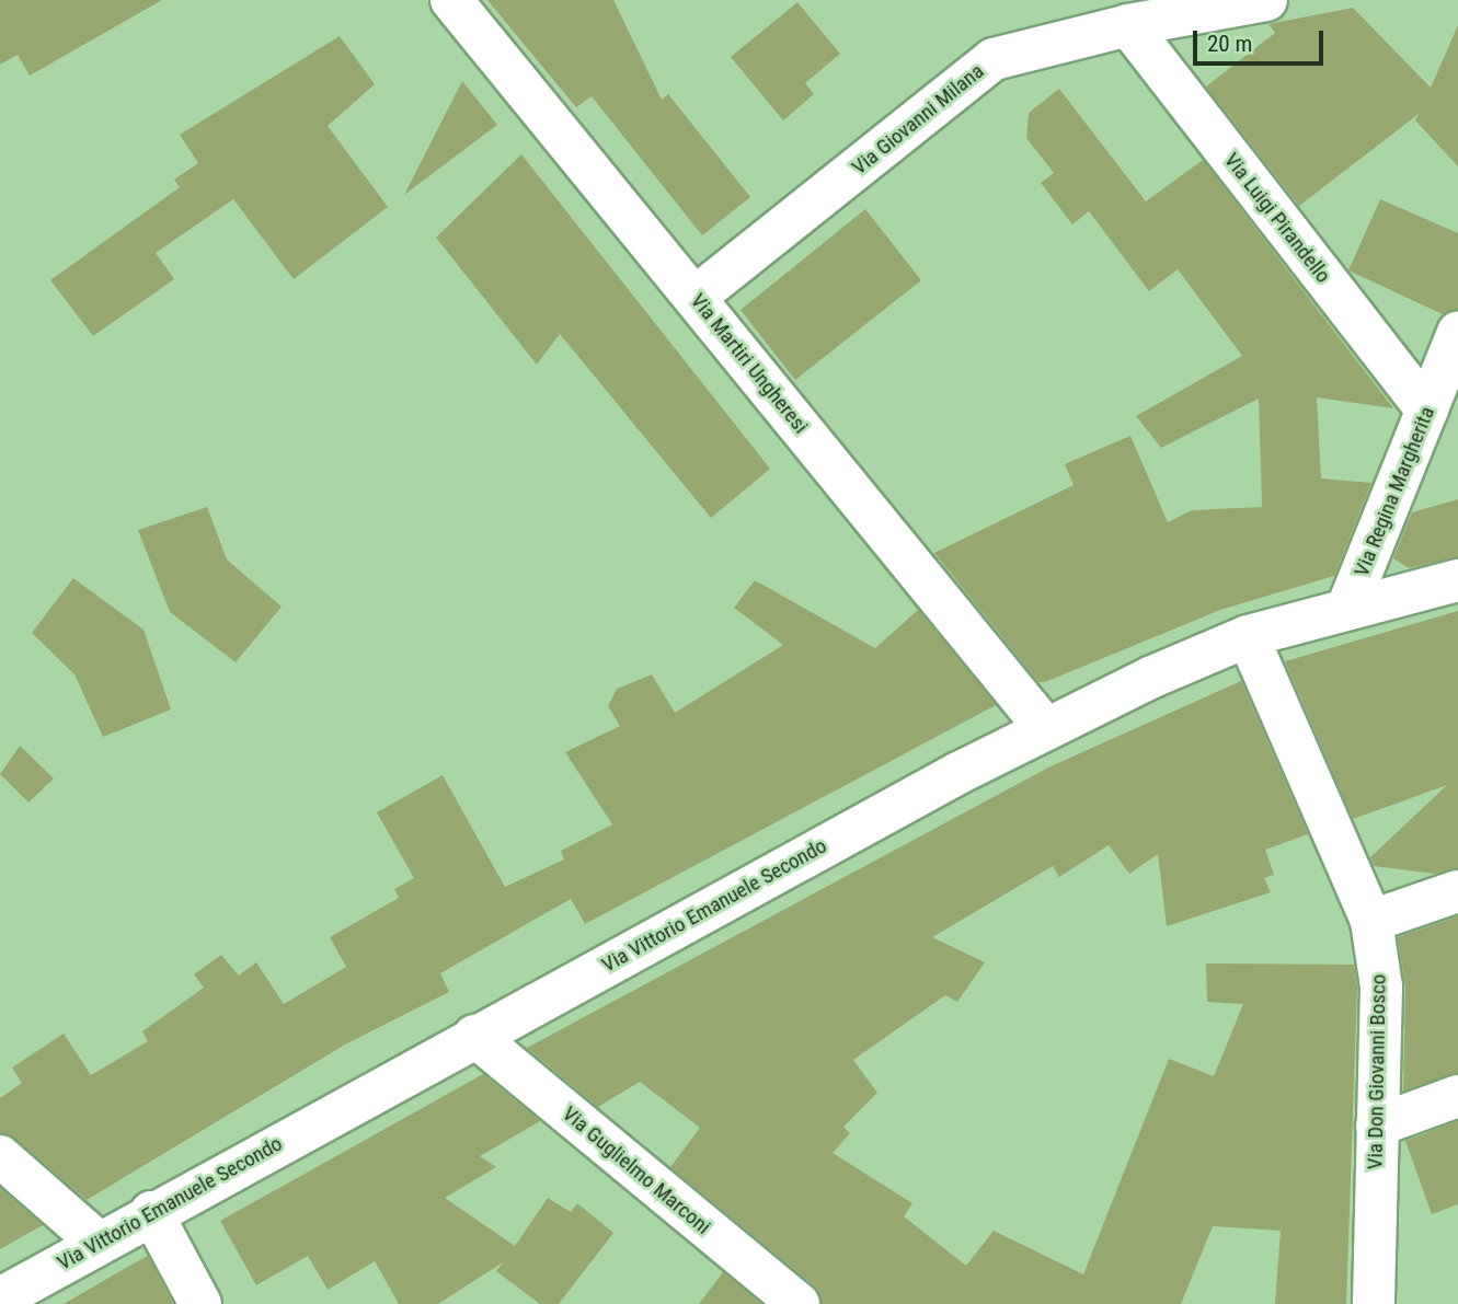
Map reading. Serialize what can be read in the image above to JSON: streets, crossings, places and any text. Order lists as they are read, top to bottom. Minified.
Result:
{"streets":{"street":["Via Giovanni Milana","Via Luigi Pirandello","Via Martiri Ungheresi","Via Regina Margherita","Via Vittorio Emanuele Secondo","Via Don Giovanni Bosco","Via Guglielmo Marconi"]},"crossings":[["Via Giovanni Milana","Via Luigi Pirandello"],["Via Giovanni Milana","Via Martiri Ungheresi"],["Via Luigi Pirandello","Via Regina Margherita"],["Via Martiri Ungheresi","Via Vittorio Emanuele Secondo"],["Via Regina Margherita","Via Vittorio Emanuele Secondo"],["Via Vittorio Emanuele Secondo","Via Don Giovanni Bosco"],["Via Vittorio Emanuele Secondo","Via Guglielmo Marconi"]],"scale_bar":"20 m"}
